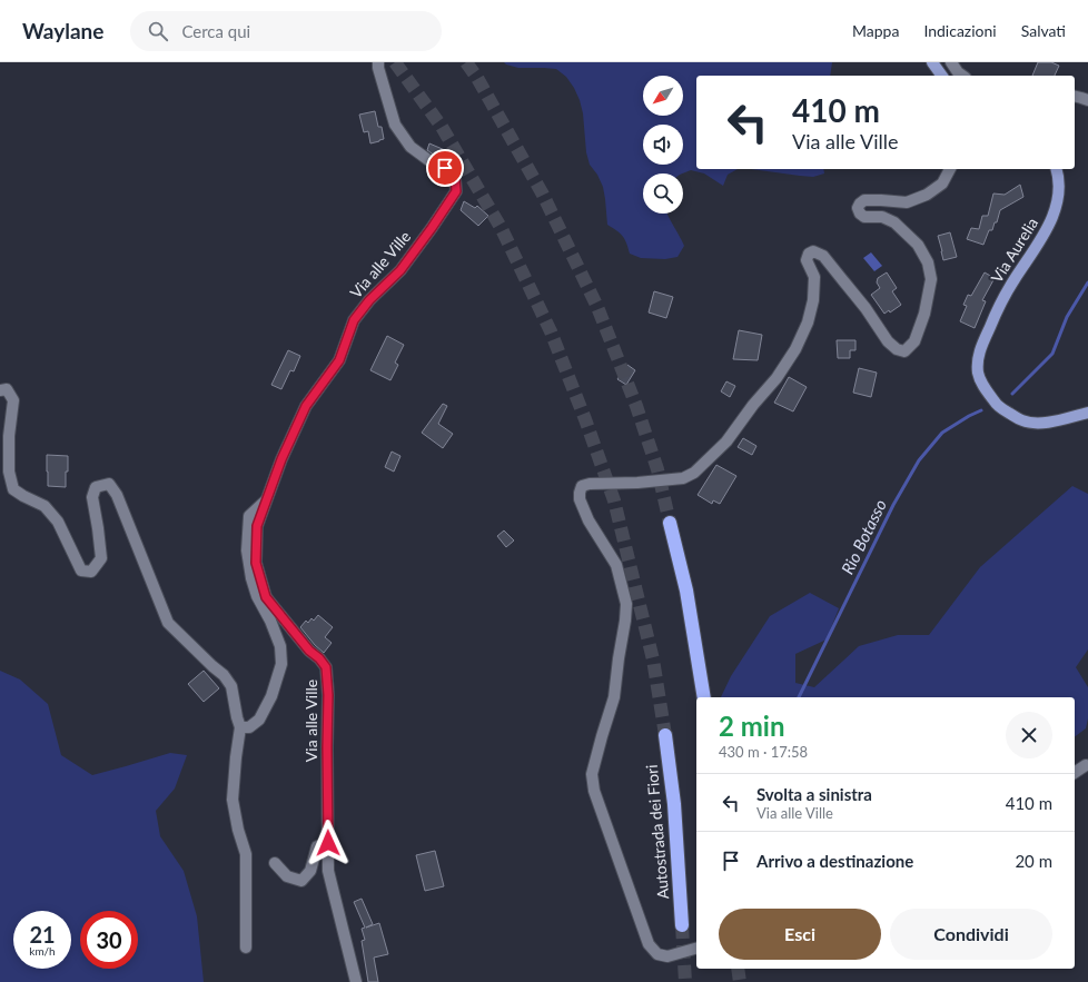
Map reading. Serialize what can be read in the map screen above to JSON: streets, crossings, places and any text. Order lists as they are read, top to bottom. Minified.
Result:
{"streets":{"highway":["Autostrada dei Fiori"],"main road":["Via Aurelia"],"street":["Via alle Ville"]},"water":["Rio Botasso"],"north":"bottom left","page":{"header":"Waylane","search":"Cerca qui","nav":["Mappa","Indicazioni","Salvati"],"turn":["410 m","Via alle Ville"],"heading":["2 min","430 m · 17:58"],"list":[{"name":"Svolta a sinistra","note":"Via alle Ville","value":"410 m"},{"name":"Arrivo a destinazione","value":"20 m"}],"buttons":["Esci","Condividi"],"speed":"21 km/h","limit":"30"}}
